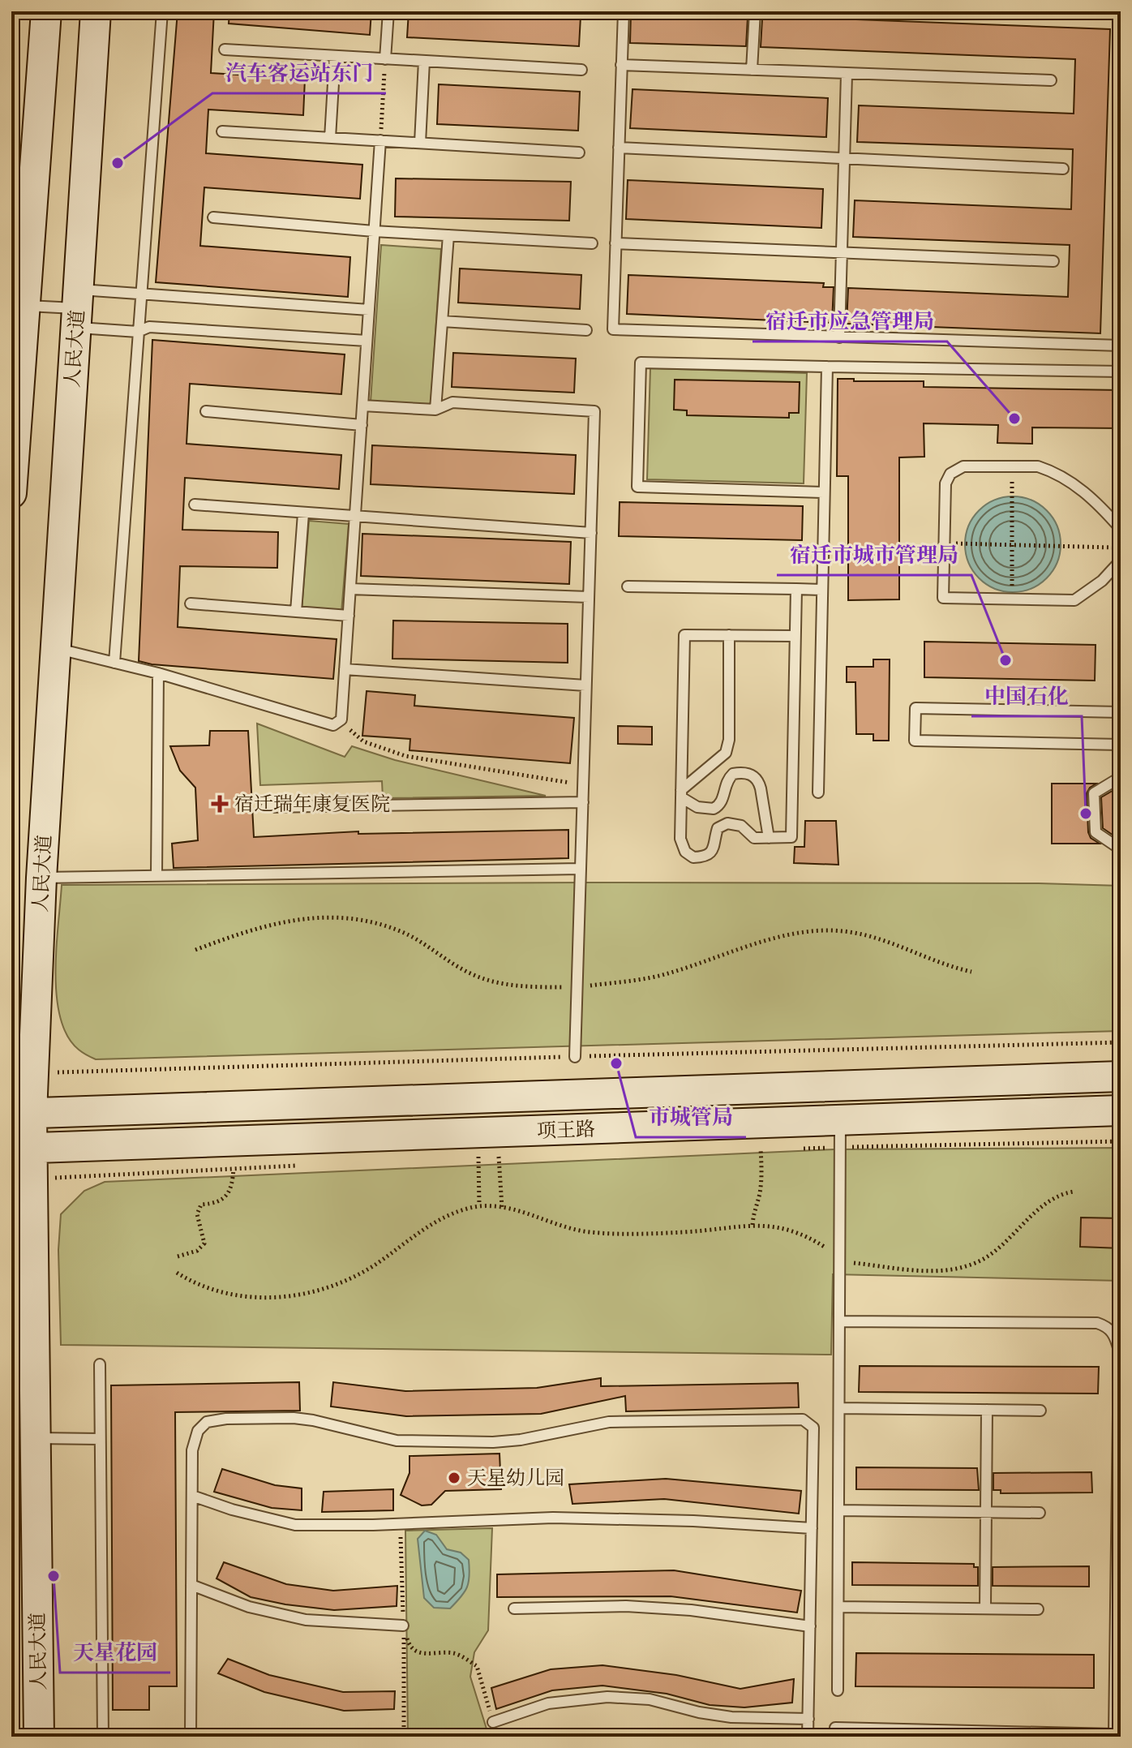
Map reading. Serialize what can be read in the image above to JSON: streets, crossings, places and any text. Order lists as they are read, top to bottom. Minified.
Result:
{"streets":{"main road":["人民大道","项王路"]},"crossings":[["人民大道","项王路"]],"places":{"other":["汽车客运站东门","宿迁市应急管理局","宿迁市城市管理局","中国石化","市城管局","天星幼儿园","天星花园"],"health":["宿迁瑞年康复医院"]}}
